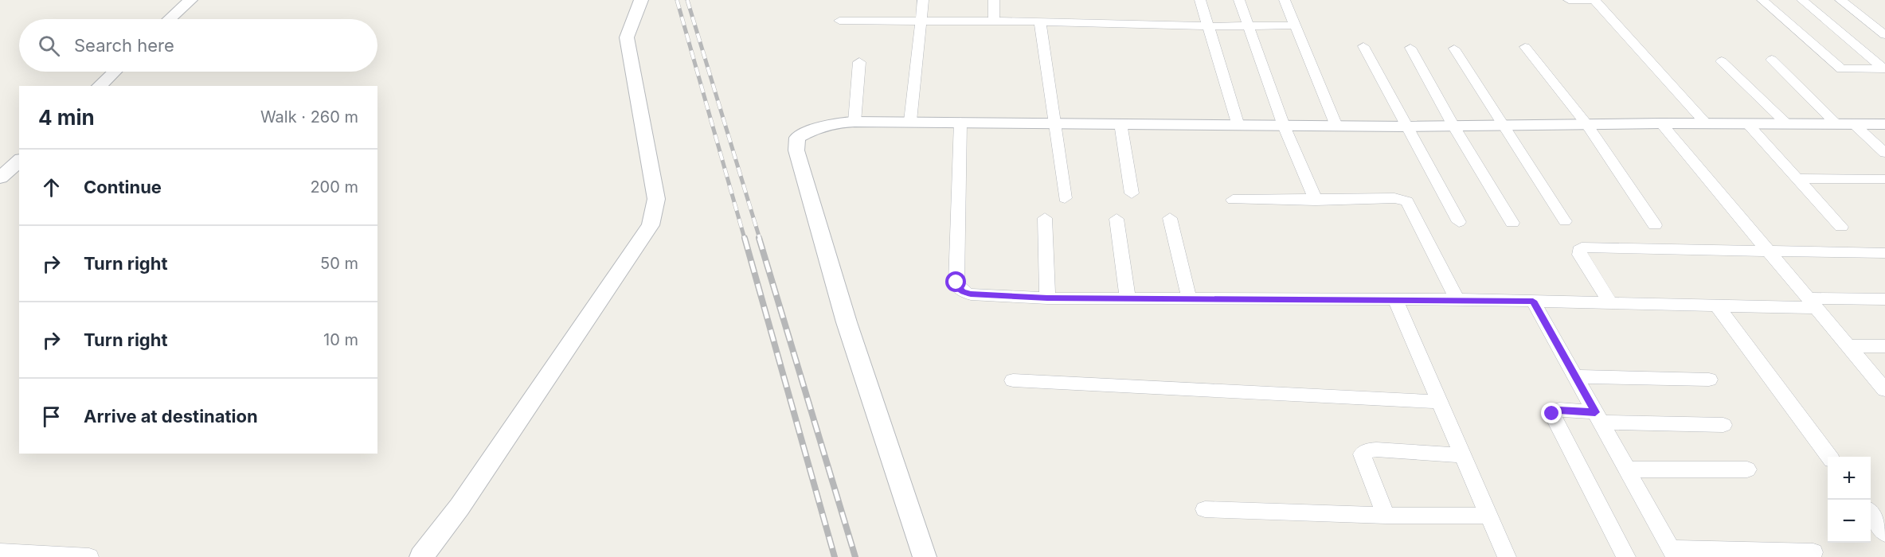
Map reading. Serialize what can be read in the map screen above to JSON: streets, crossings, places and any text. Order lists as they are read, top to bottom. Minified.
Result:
{"page":{"search":"Search here","heading":["4 min","Walk · 260 m"],"list":[["Continue","200 m"],["Turn right","50 m"],["Turn right","10 m"],"Arrive at destination"],"map_buttons":["+","−"]}}
